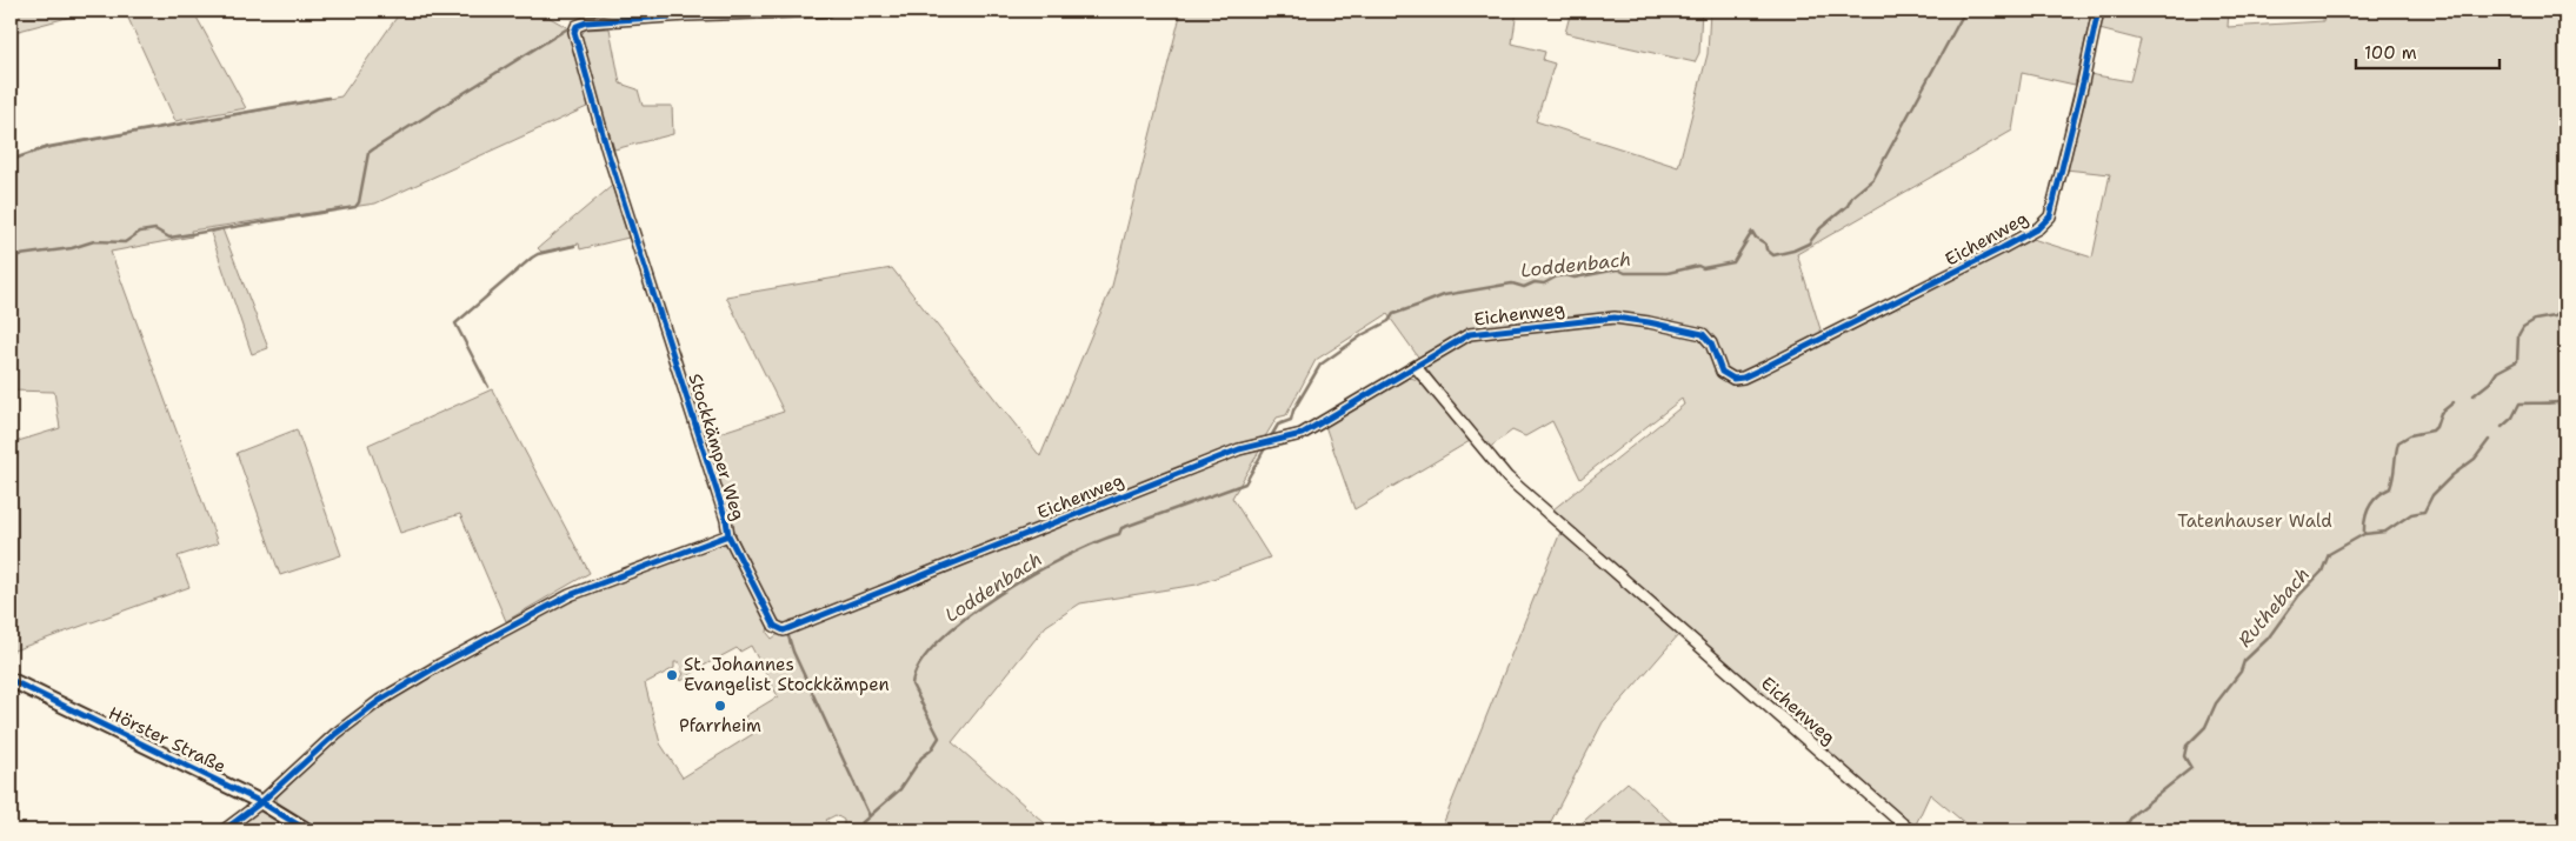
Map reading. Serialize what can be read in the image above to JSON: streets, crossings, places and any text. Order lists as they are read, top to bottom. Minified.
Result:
{"streets":{"street":["Eichenweg","Stockkämper Weg","Hörster Straße"]},"crossings":[["Eichenweg","Stockkämper Weg"],["Stockkämper Weg","Hörster Straße"]],"water":["Loddenbach","Ruthebach"],"parks":["Tatenhauser Wald"],"places":["St. Johannes Evangelist Stockkämpen","Pfarrheim"],"scale_bar":"100 m"}
